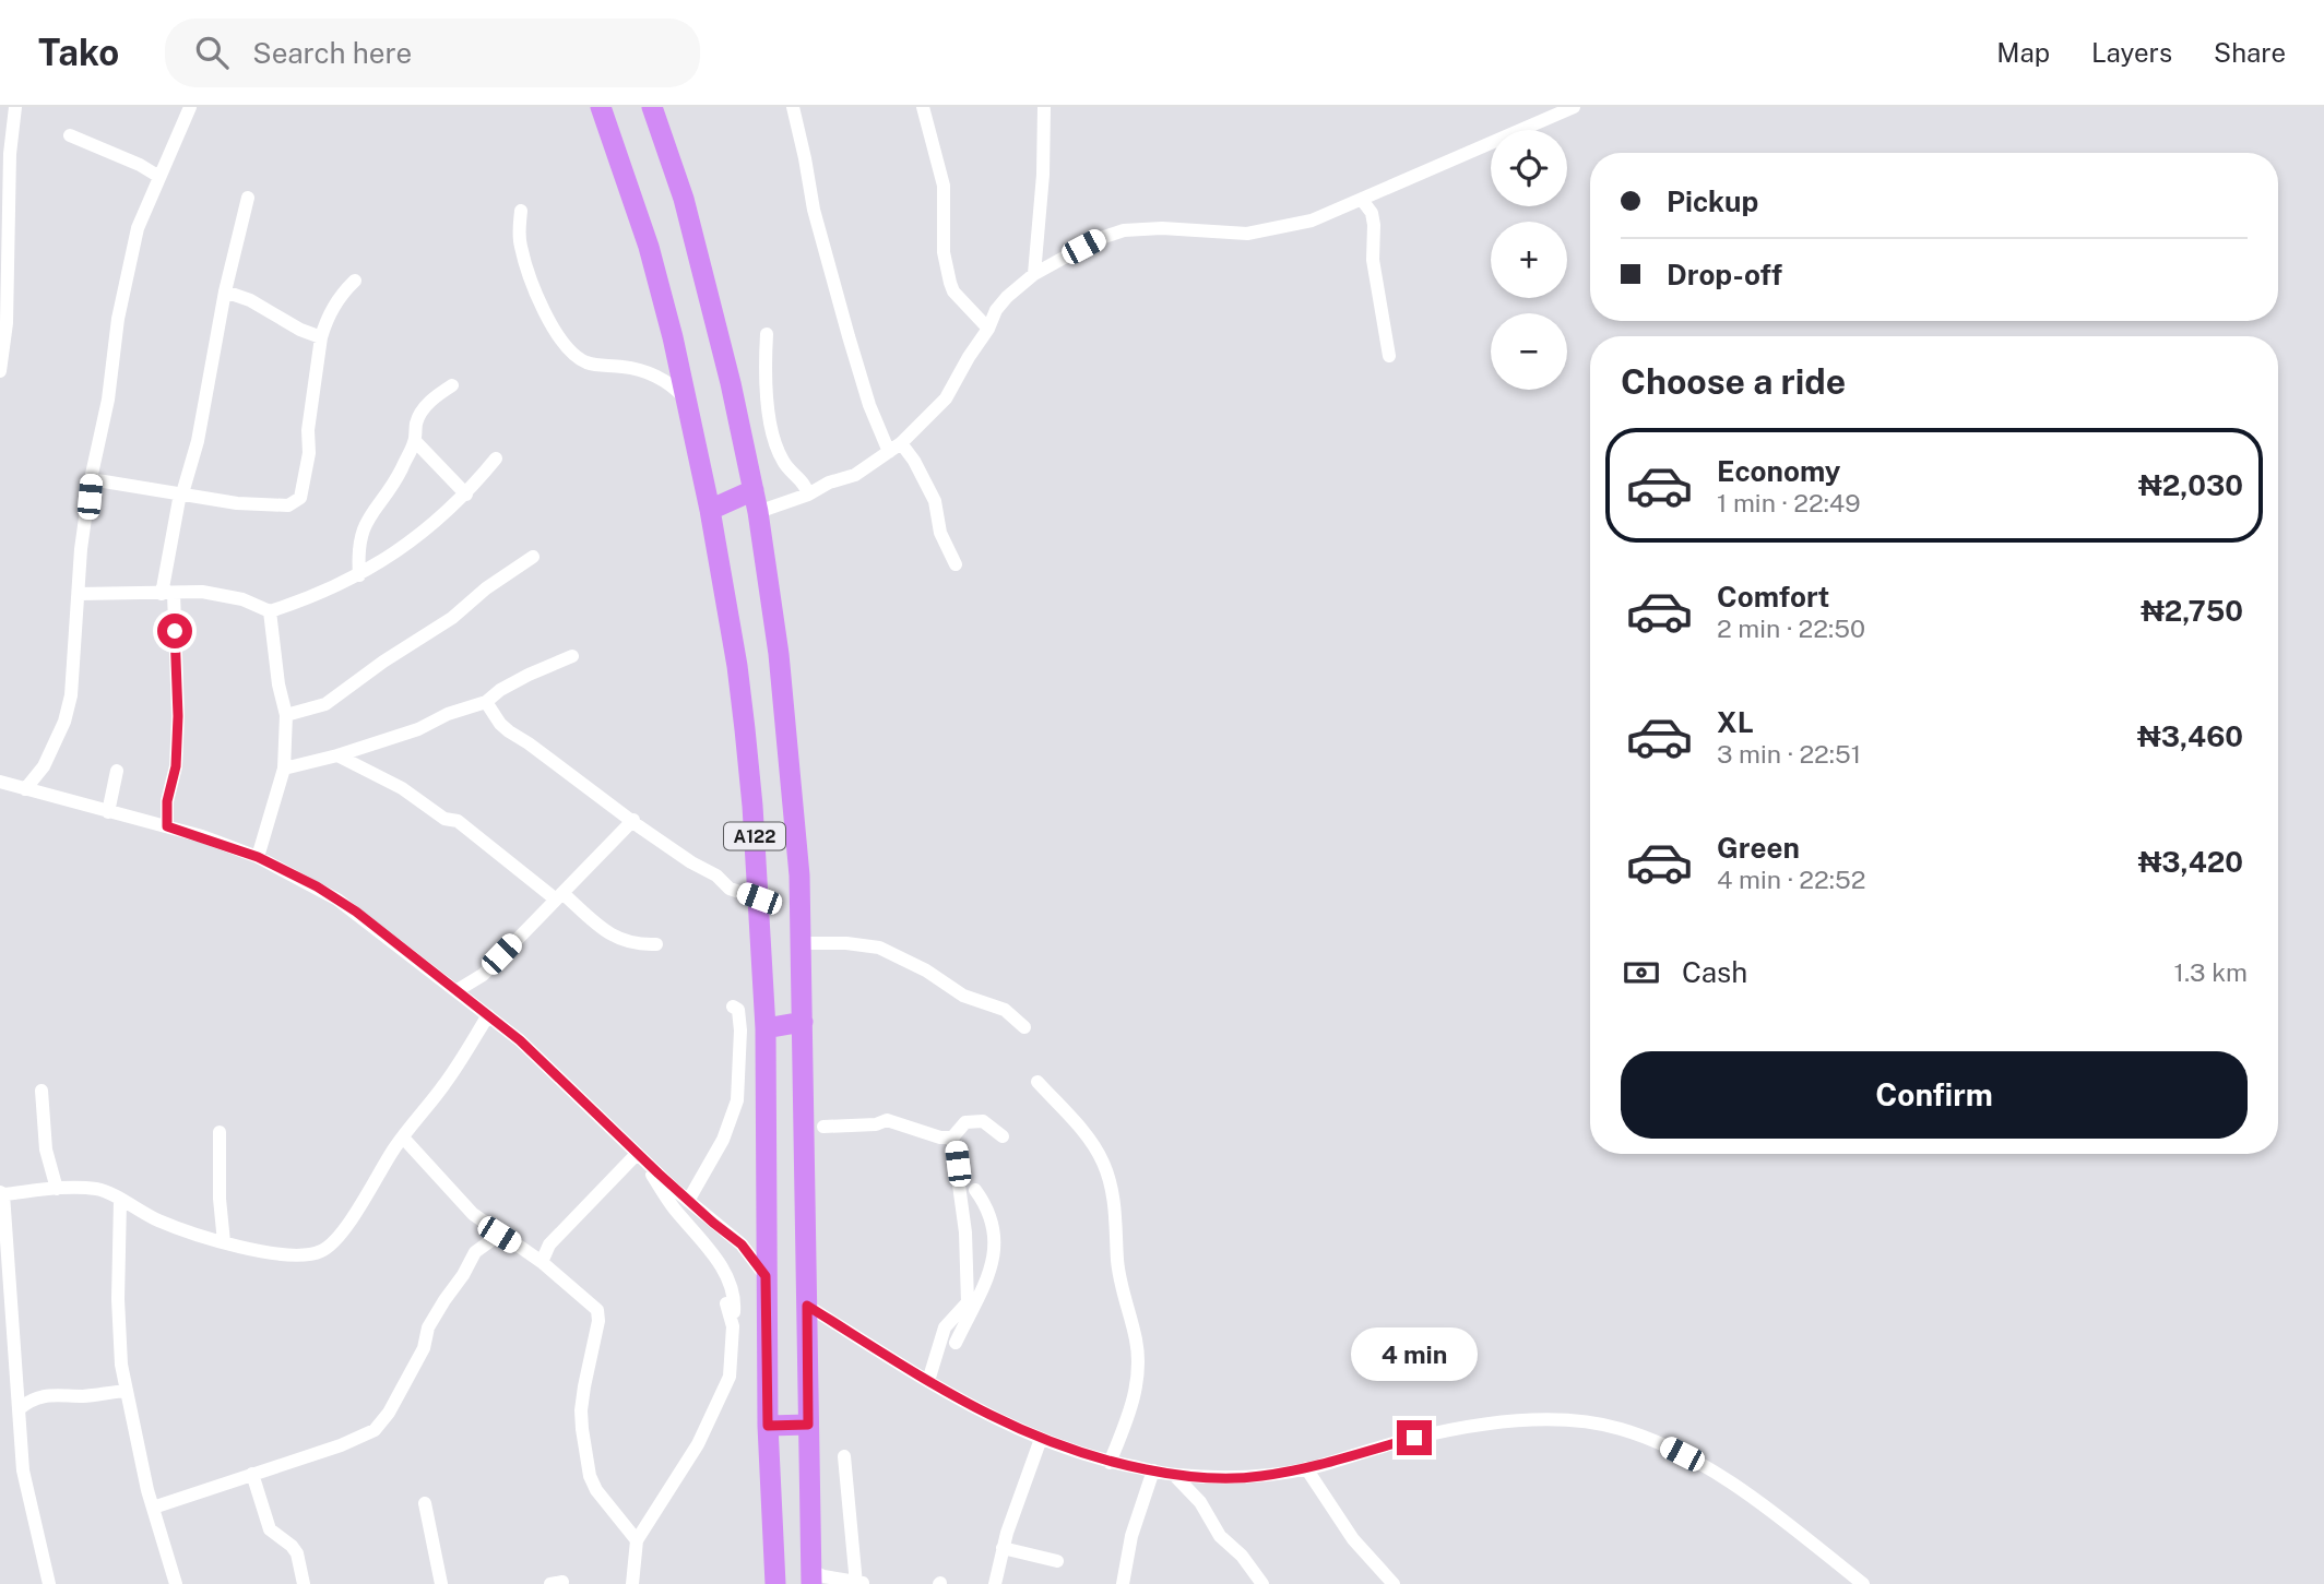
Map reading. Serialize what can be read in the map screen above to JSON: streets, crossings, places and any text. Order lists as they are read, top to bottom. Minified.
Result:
{"streets":{"highway":["A122"]},"page":{"header":"Tako","search":"Search here","nav":["Map","Layers","Share"],"map_buttons":["+","−"],"banner":["Pickup","Drop-off"],"heading":"Choose a ride","list":[{"name":"Economy","note":"1 min · 22:49","value":"₦2,030"},{"name":"Comfort","note":"2 min · 22:50","value":"₦2,750"},{"name":"XL","note":"3 min · 22:51","value":"₦3,460"},{"name":"Green","note":"4 min · 22:52","value":"₦3,420"}],"pay":["Cash","1.3 km"],"buttons":"Confirm","bubble":"4 min"}}
